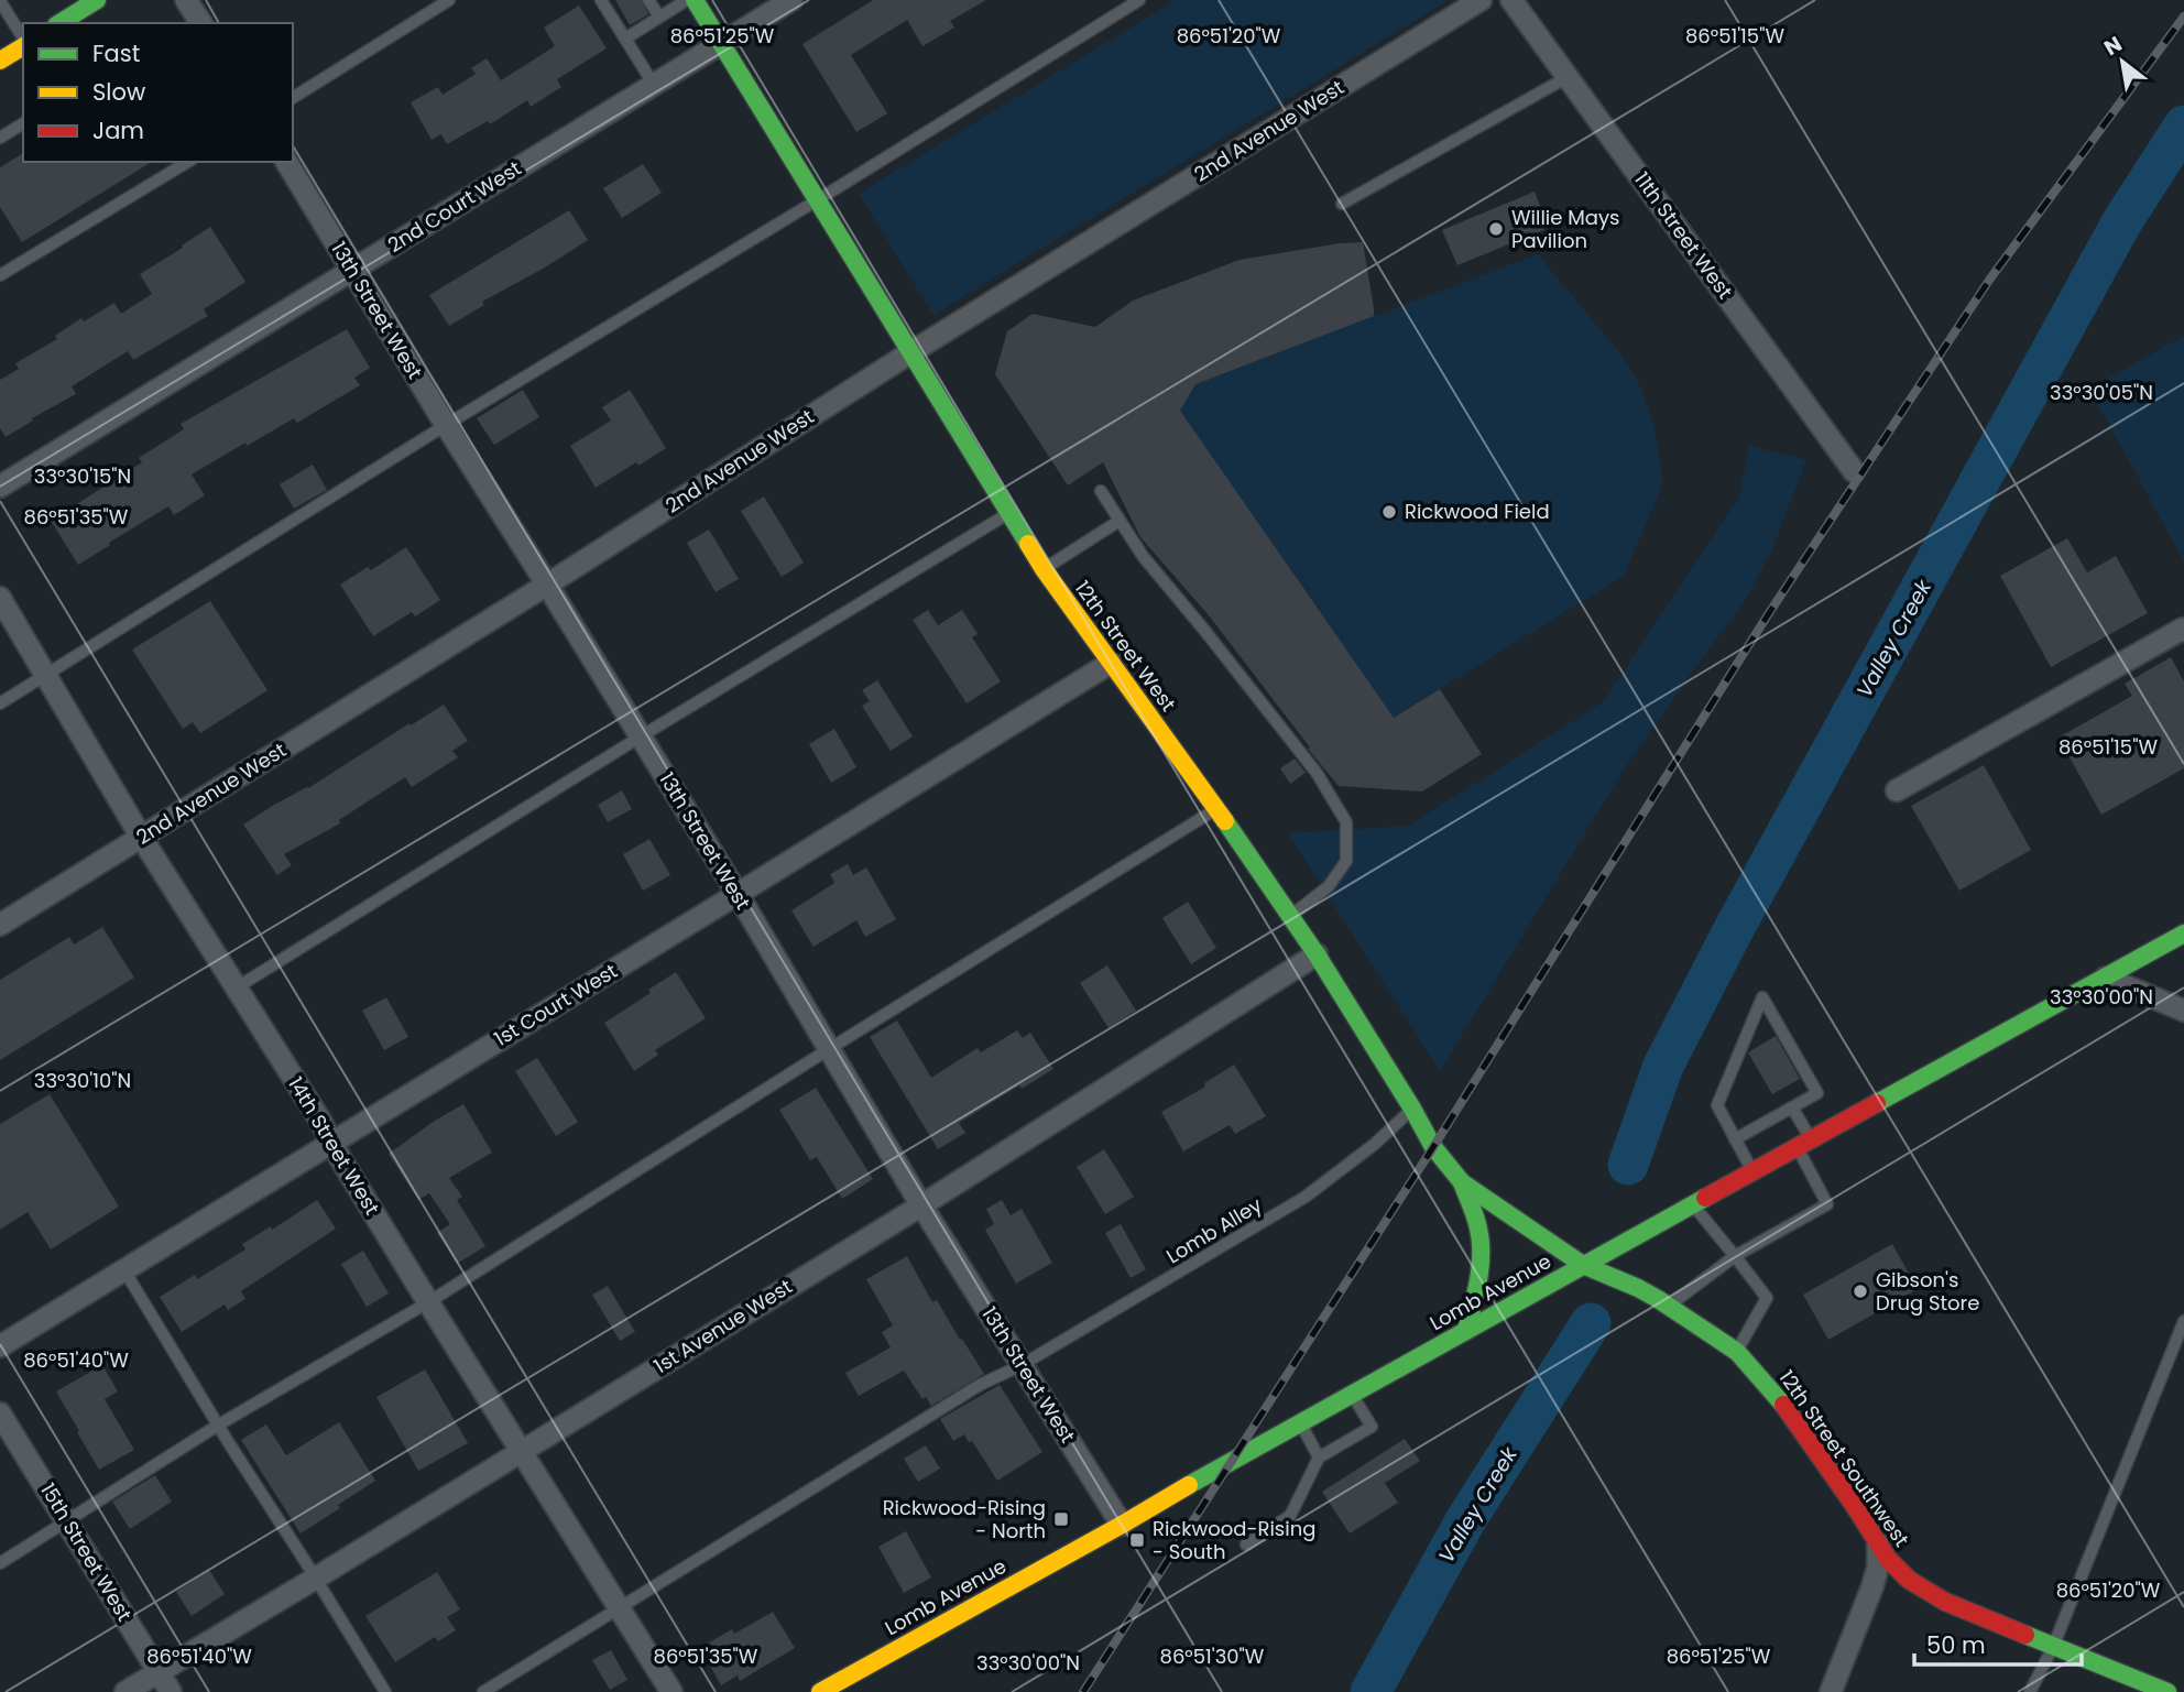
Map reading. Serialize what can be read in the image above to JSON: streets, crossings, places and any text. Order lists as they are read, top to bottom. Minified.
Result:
{"streets":{"street":["2nd Avenue West","2nd Court West","11th Street West","13th Street West","12th Street West","1st Court West","14th Street West","Lomb Avenue","1st Avenue West","12th Street Southwest","15th Street West"],"lane":["Lomb Alley"]},"crossings":[["2nd Avenue West","13th Street West"],["2nd Avenue West","12th Street West"],["2nd Avenue West","14th Street West"],["2nd Court West","13th Street West"],["2nd Court West","12th Street West"],["13th Street West","1st Court West"],["13th Street West","Lomb Alley"],["13th Street West","Lomb Avenue"],["13th Street West","1st Avenue West"],["12th Street West","1st Court West"],["12th Street West","Lomb Alley"],["12th Street West","Lomb Avenue"],["12th Street West","1st Avenue West"],["12th Street West","12th Street Southwest"],["1st Court West","14th Street West"],["14th Street West","Lomb Alley"],["14th Street West","1st Avenue West"],["Lomb Avenue","12th Street Southwest"],["1st Avenue West","15th Street West"]],"water":["Valley Creek"],"places":{"other":["Willie Mays Pavilion","Rickwood Field","Gibson's Drug Store"],"transit":["Rickwood-Rising - North","Rickwood-Rising - South"]},"legend":["Fast","Slow","Jam"],"scale_bar":"50 m","north":"top left","coordinates":["86°51'25\"W","86°51'20\"W","86°51'15\"W","33°30'05\"N","33°30'15\"N","86°51'35\"W","33°30'00\"N","33°30'10\"N","86°51'40\"W","86°51'30\"W"]}
